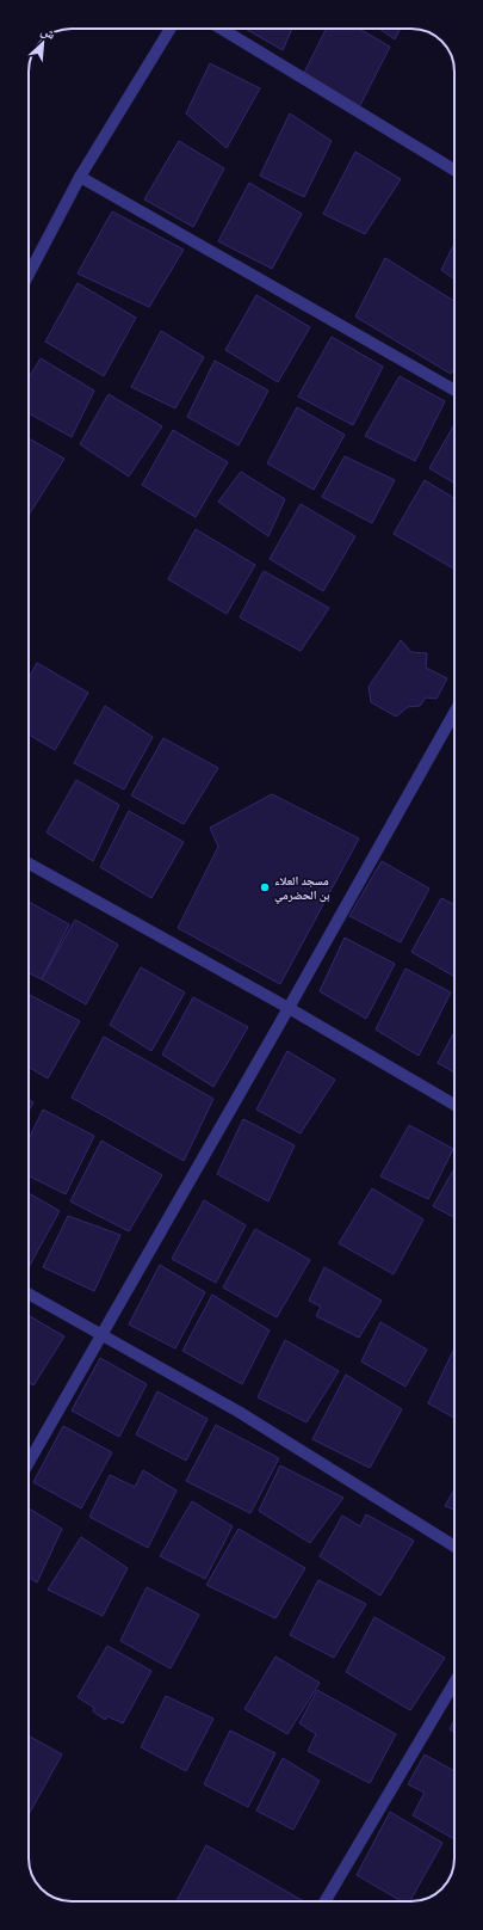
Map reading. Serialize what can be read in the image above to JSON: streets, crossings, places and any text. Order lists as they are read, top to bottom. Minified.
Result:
{"places":["مسجد العلاء بن الحضرمي"],"north":"top right"}
